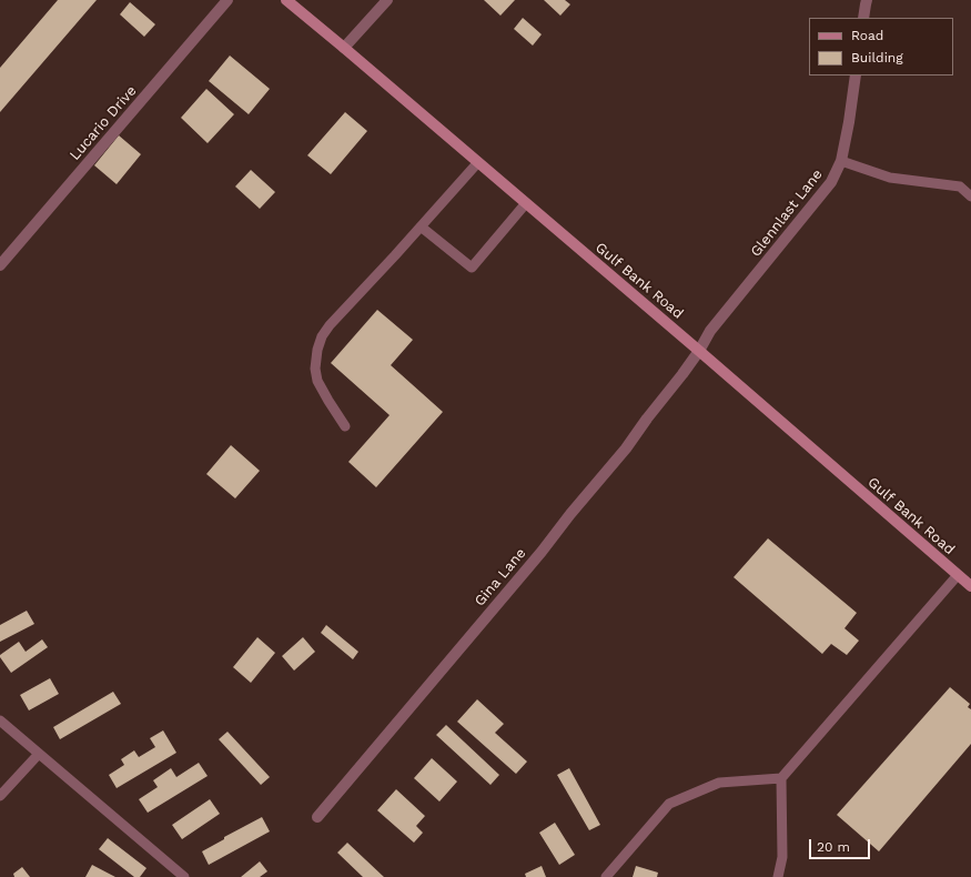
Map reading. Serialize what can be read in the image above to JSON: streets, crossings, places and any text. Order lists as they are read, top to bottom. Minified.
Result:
{"streets":{"main road":["Gulf Bank Road"],"street":["Lucario Drive","Glennlast Lane","Gina Lane"]},"crossings":[["Glennlast Lane","Gulf Bank Road"],["Glennlast Lane","Gina Lane"],["Gulf Bank Road","Gina Lane"]],"legend":["Road","Building"],"scale_bar":"20 m"}
